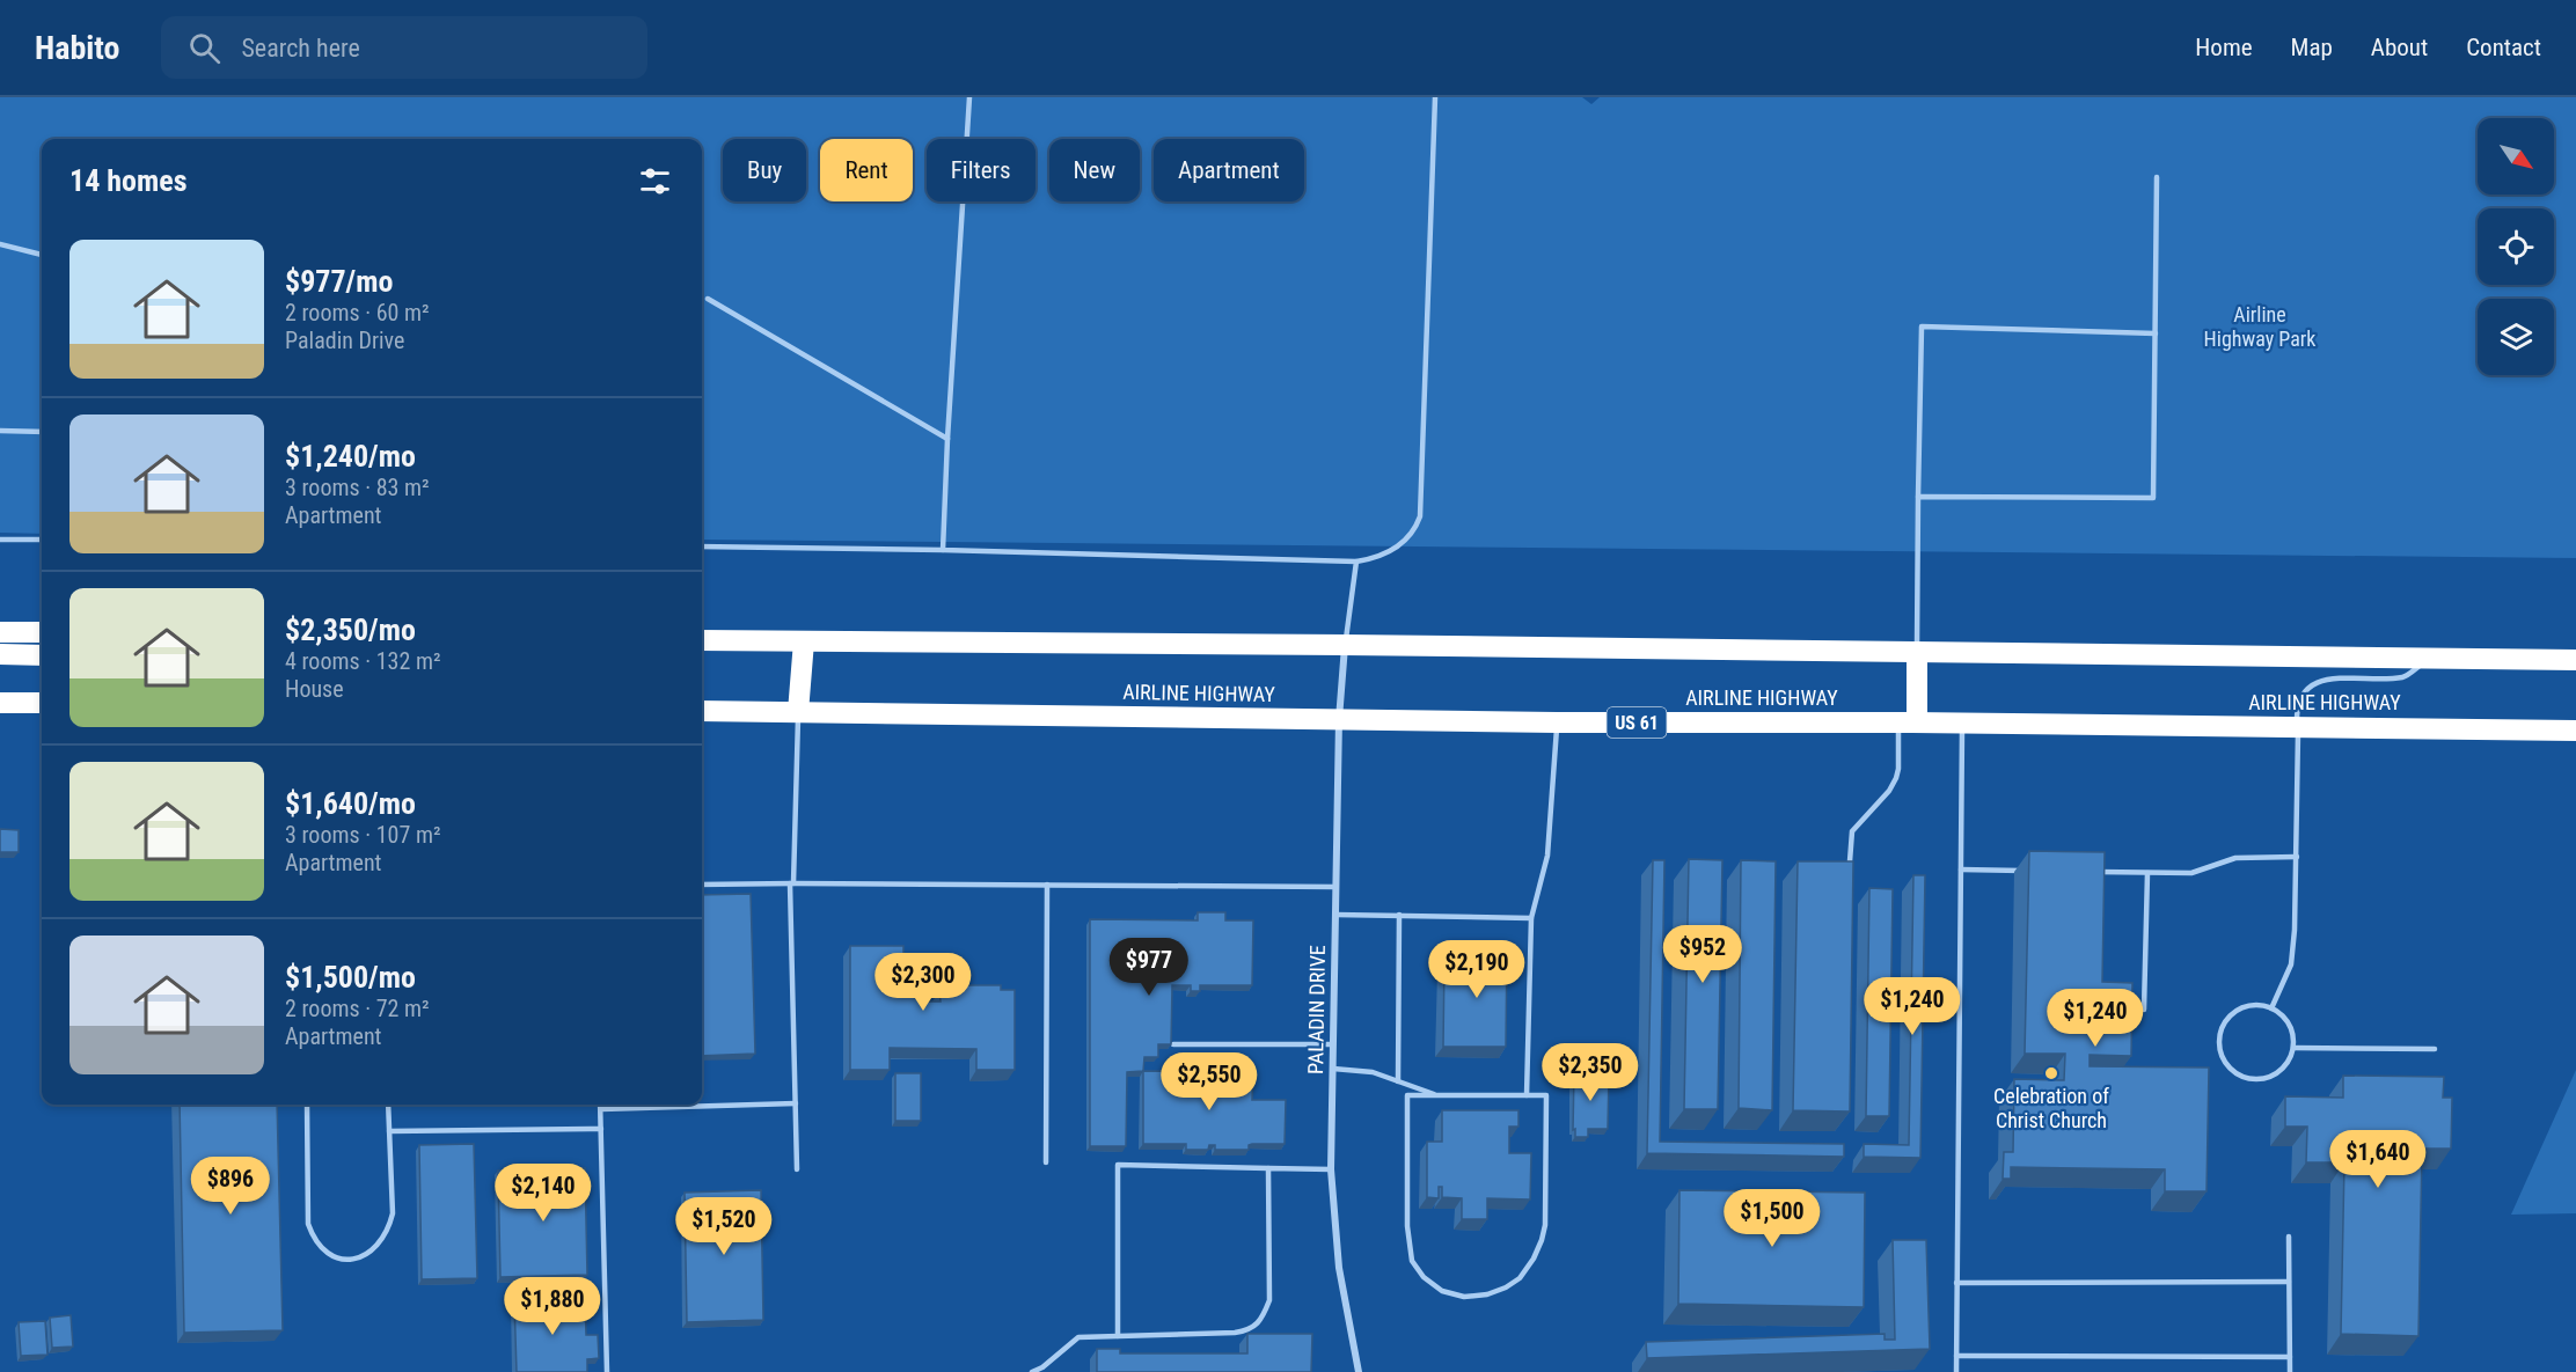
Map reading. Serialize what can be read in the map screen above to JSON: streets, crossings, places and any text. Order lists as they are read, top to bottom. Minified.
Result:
{"streets":{"highway":["AIRLINE HIGHWAY","US 61"],"street":["PALADIN DRIVE"]},"crossings":[["AIRLINE HIGHWAY","PALADIN DRIVE"]],"parks":["Airline Highway Park"],"places":["Celebration of Christ Church"],"north":"bottom right","page":{"header":"Habito","search":"Search here","nav":["Home","Map","About","Contact"],"chip":["Buy","Rent","Filters","New","Apartment"],"heading":"14 homes","list":[{"name":"$977/mo","note":"2 rooms · 60 m² · Paladin Drive"},{"name":"$1,240/mo","note":"3 rooms · 83 m² · Apartment"},{"name":"$2,350/mo","note":"4 rooms · 132 m² · House"},{"name":"$1,640/mo","note":"3 rooms · 107 m² · Apartment"},{"name":"$1,500/mo","note":"2 rooms · 72 m² · Apartment"}],"price":["$952","$977","$2,190","$2,300","$1,240","$1,240","$2,350","$2,550","$1,640","$896","$2,140","$1,500","$1,520","$1,880"]}}
